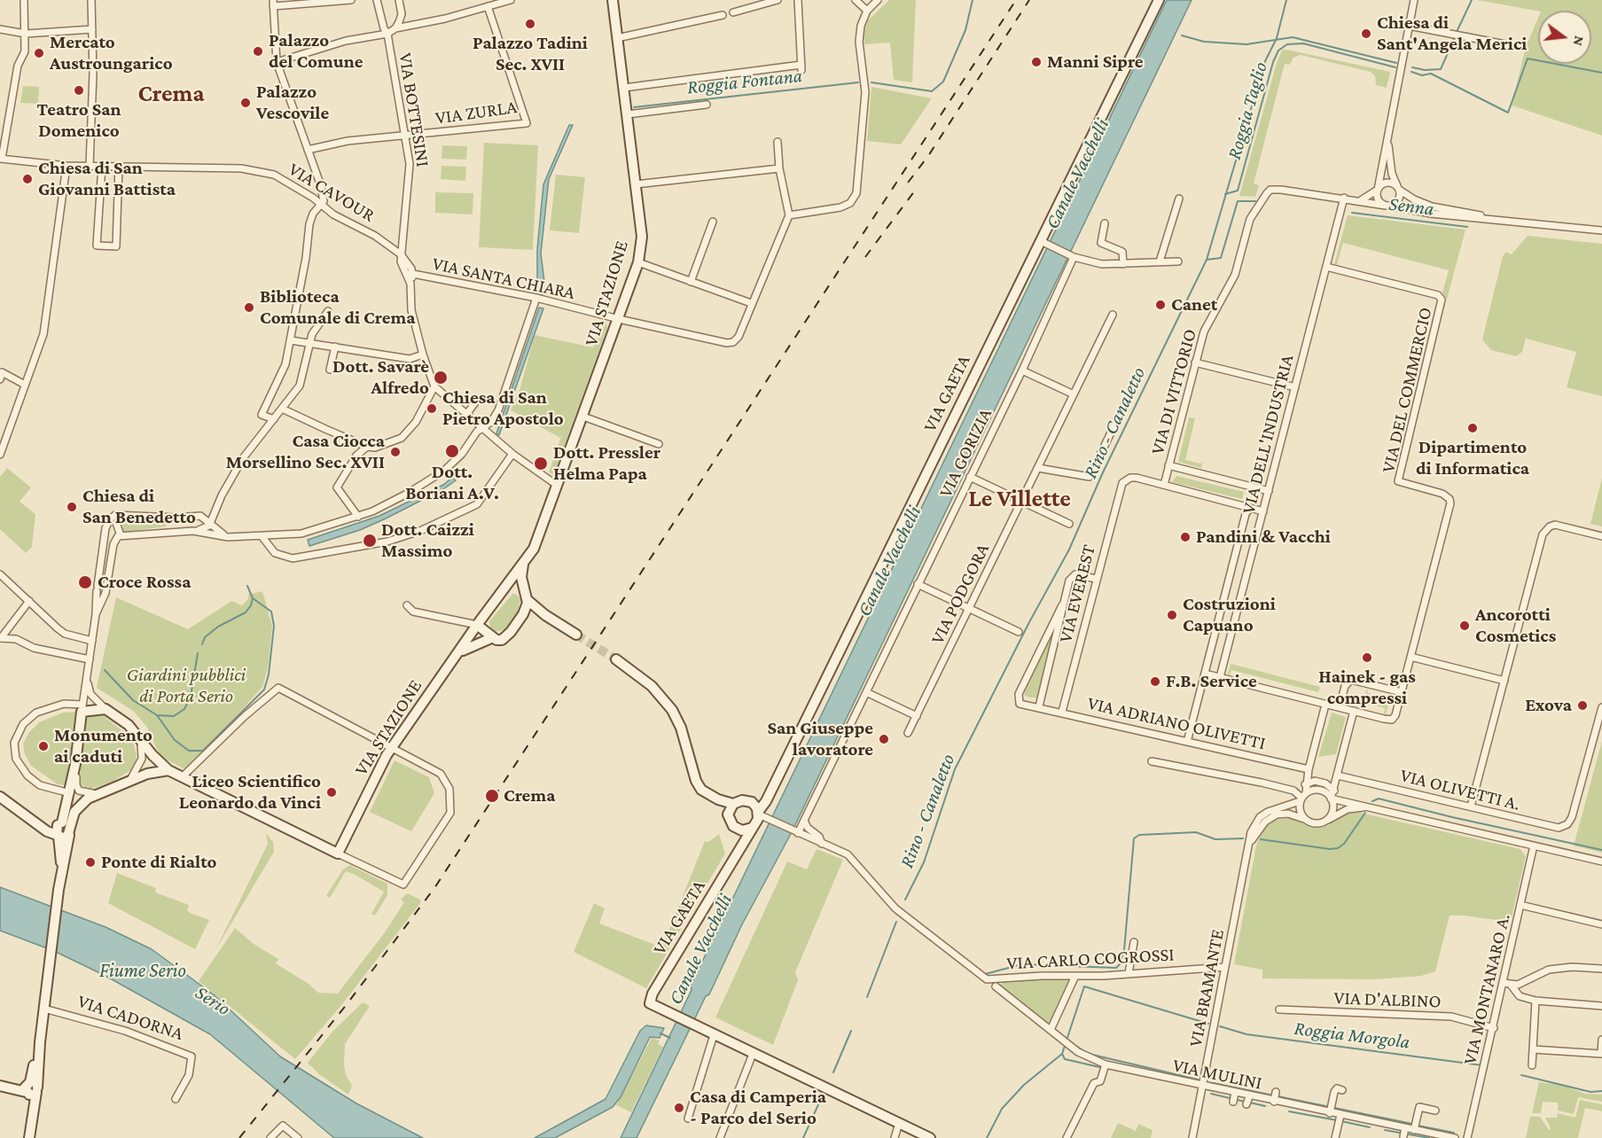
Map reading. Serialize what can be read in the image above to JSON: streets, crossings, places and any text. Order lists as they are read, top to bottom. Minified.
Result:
{"streets":{"street":["VIA BOTTESINI","VIA ZURLA","VIA CAVOUR","VIA SANTA CHIARA","VIA STAZIONE","VIA DEL COMMERCIO","VIA DI VITTORIO","VIA GAETA","VIA DELL'INDUSTRIA","VIA GORIZIA","VIA PODGORA","VIA EVEREST","VIA ADRIANO OLIVETTI","VIA OLIVETTI A.","VIA CARLO COGROSSI","VIA BRAMANTE","VIA MONTANARO A.","VIA D'ALBINO","VIA CADORNA","VIA MULINI"]},"crossings":[["VIA BOTTESINI","VIA ZURLA"],["VIA BOTTESINI","VIA CAVOUR"],["VIA SANTA CHIARA","VIA STAZIONE"],["VIA DEL COMMERCIO","VIA DELL'INDUSTRIA"],["VIA DI VITTORIO","VIA DELL'INDUSTRIA"],["VIA DI VITTORIO","VIA EVEREST"],["VIA DELL'INDUSTRIA","VIA ADRIANO OLIVETTI"],["VIA EVEREST","VIA ADRIANO OLIVETTI"],["VIA CARLO COGROSSI","VIA BRAMANTE"],["VIA BRAMANTE","VIA MONTANARO A."],["VIA BRAMANTE","VIA MULINI"],["VIA MONTANARO A.","VIA D'ALBINO"]],"districts":["Crema","Le Villette"],"water":["Roggia Fontana","Roggia Taglio","Canale Vacchelli","Senna","Rino - Canaletto","Fiume Serio","Serio","Roggia Morgola"],"parks":["Giardini pubblici di Porta Serio"],"places":["Palazzo Tadini Sec. XVII","Chiesa di Sant'Angela Merici","Palazzo del Comune","Mercato Austroungarico","Manni Sipre","Teatro San Domenico","Palazzo Vescovile","Chiesa di San Giovanni Battista","Canet","Biblioteca Comunale di Crema","Dott. Savarè Alfredo","Chiesa di San Pietro Apostolo","Dipartimento di Informatica","Dott. Boriani A.V.","Casa Ciocca Morsellino Sec. XVII","Dott. Pressler Helma Papa","Chiesa di San Benedetto","Pandini & Vacchi","Dott. Caizzi Massimo","Croce Rossa","Costruzioni Capuano","Ancorotti Cosmetics","Hainek - gas compressi","F.B. Service","Exova","San Giuseppe lavoratore","Monumento ai caduti","Liceo Scientifico Leonardo da Vinci","Crema","Ponte di Rialto","Casa di Camperia - Parco del Serio"],"north":"right"}
